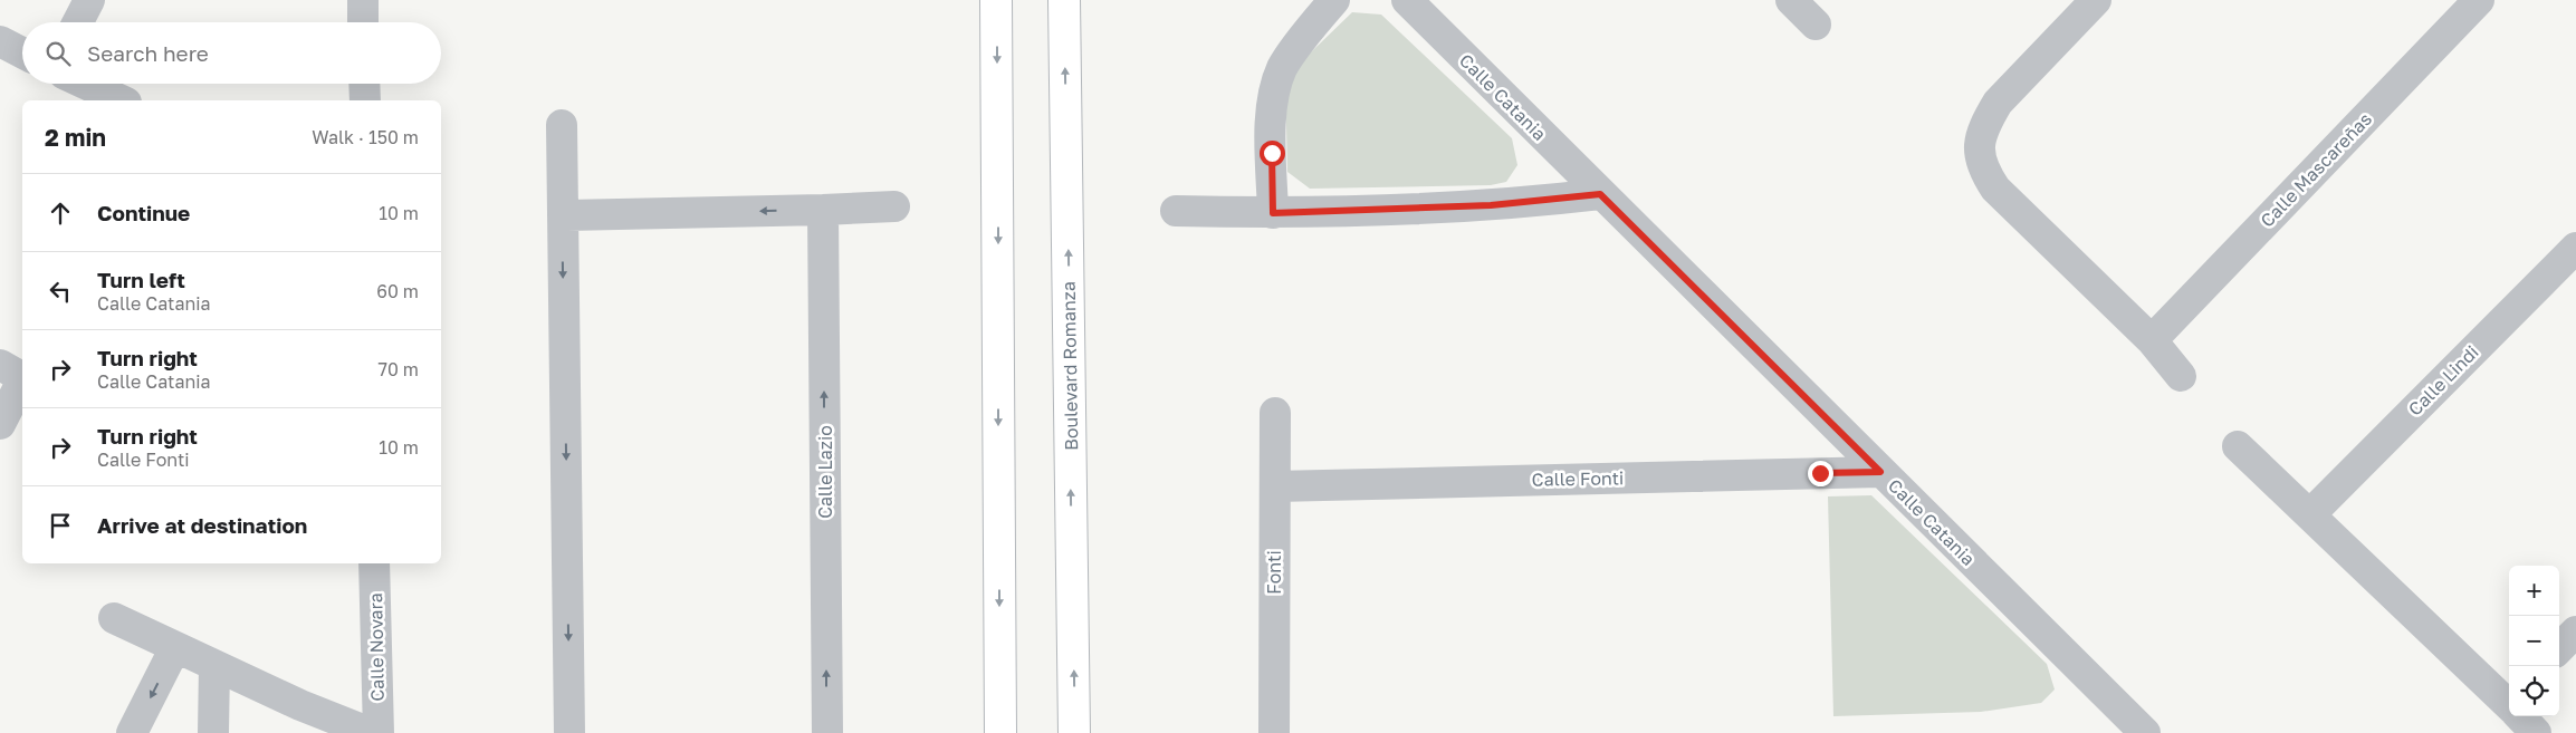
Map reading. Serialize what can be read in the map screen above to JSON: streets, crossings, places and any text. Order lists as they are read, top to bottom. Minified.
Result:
{"streets":{"main road":["Boulevard Romanza"],"street":["Calle Catania","Calle Mascareñas","Calle Lindi","Calle Lazio","Calle Fonti","Fonti","Calle Novara"]},"crossings":[["Calle Catania","Calle Fonti"],["Calle Fonti","Fonti"]],"page":{"search":"Search here","heading":["2 min","Walk · 150 m"],"list":[["Continue","10 m"],["Turn left","Calle Catania","60 m"],["Turn right","Calle Catania","70 m"],["Turn right","Calle Fonti","10 m"],"Arrive at destination"],"map_buttons":["+","−"]}}
